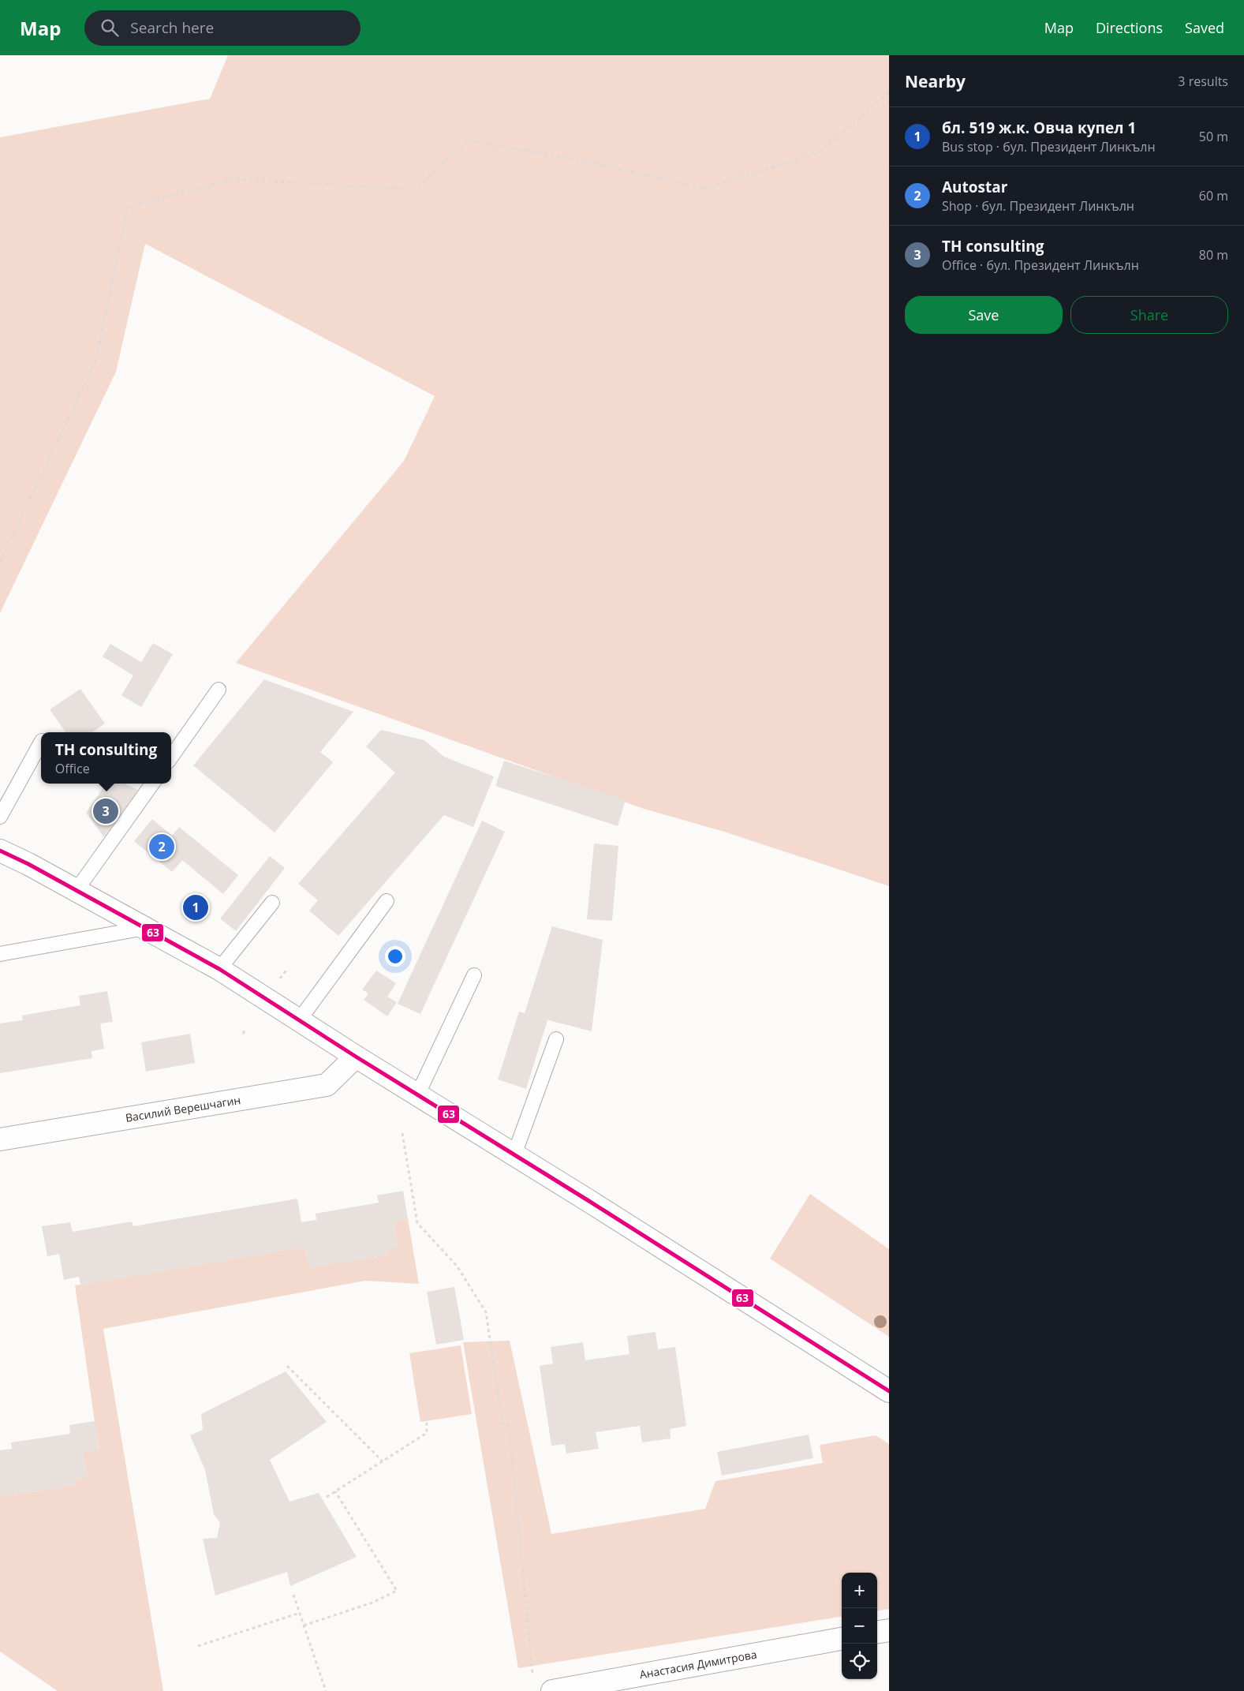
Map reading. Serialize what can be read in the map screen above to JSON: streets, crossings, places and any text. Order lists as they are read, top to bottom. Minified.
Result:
{"streets":{"street":["Василий Верешчагин","Анастасия Димитрова"]},"lines":["transit line 63"],"page":{"header":"Map","search":"Search here","nav":["Map","Directions","Saved"],"heading":["Nearby","3 results"],"list":[{"mark":"1","name":"бл. 519 ж.к. Овча купел 1","note":"Bus stop · бул. Президент Линкълн","value":"50 m"},{"mark":"2","name":"Autostar","note":"Shop · бул. Президент Линкълн","value":"60 m"},{"mark":"3","name":"TH consulting","note":"Office · бул. Президент Линкълн","value":"80 m"}],"buttons":["Save","Share"],"popup":["TH consulting","Office"],"pins":["3","2","1"],"map_buttons":["+","−"]}}
